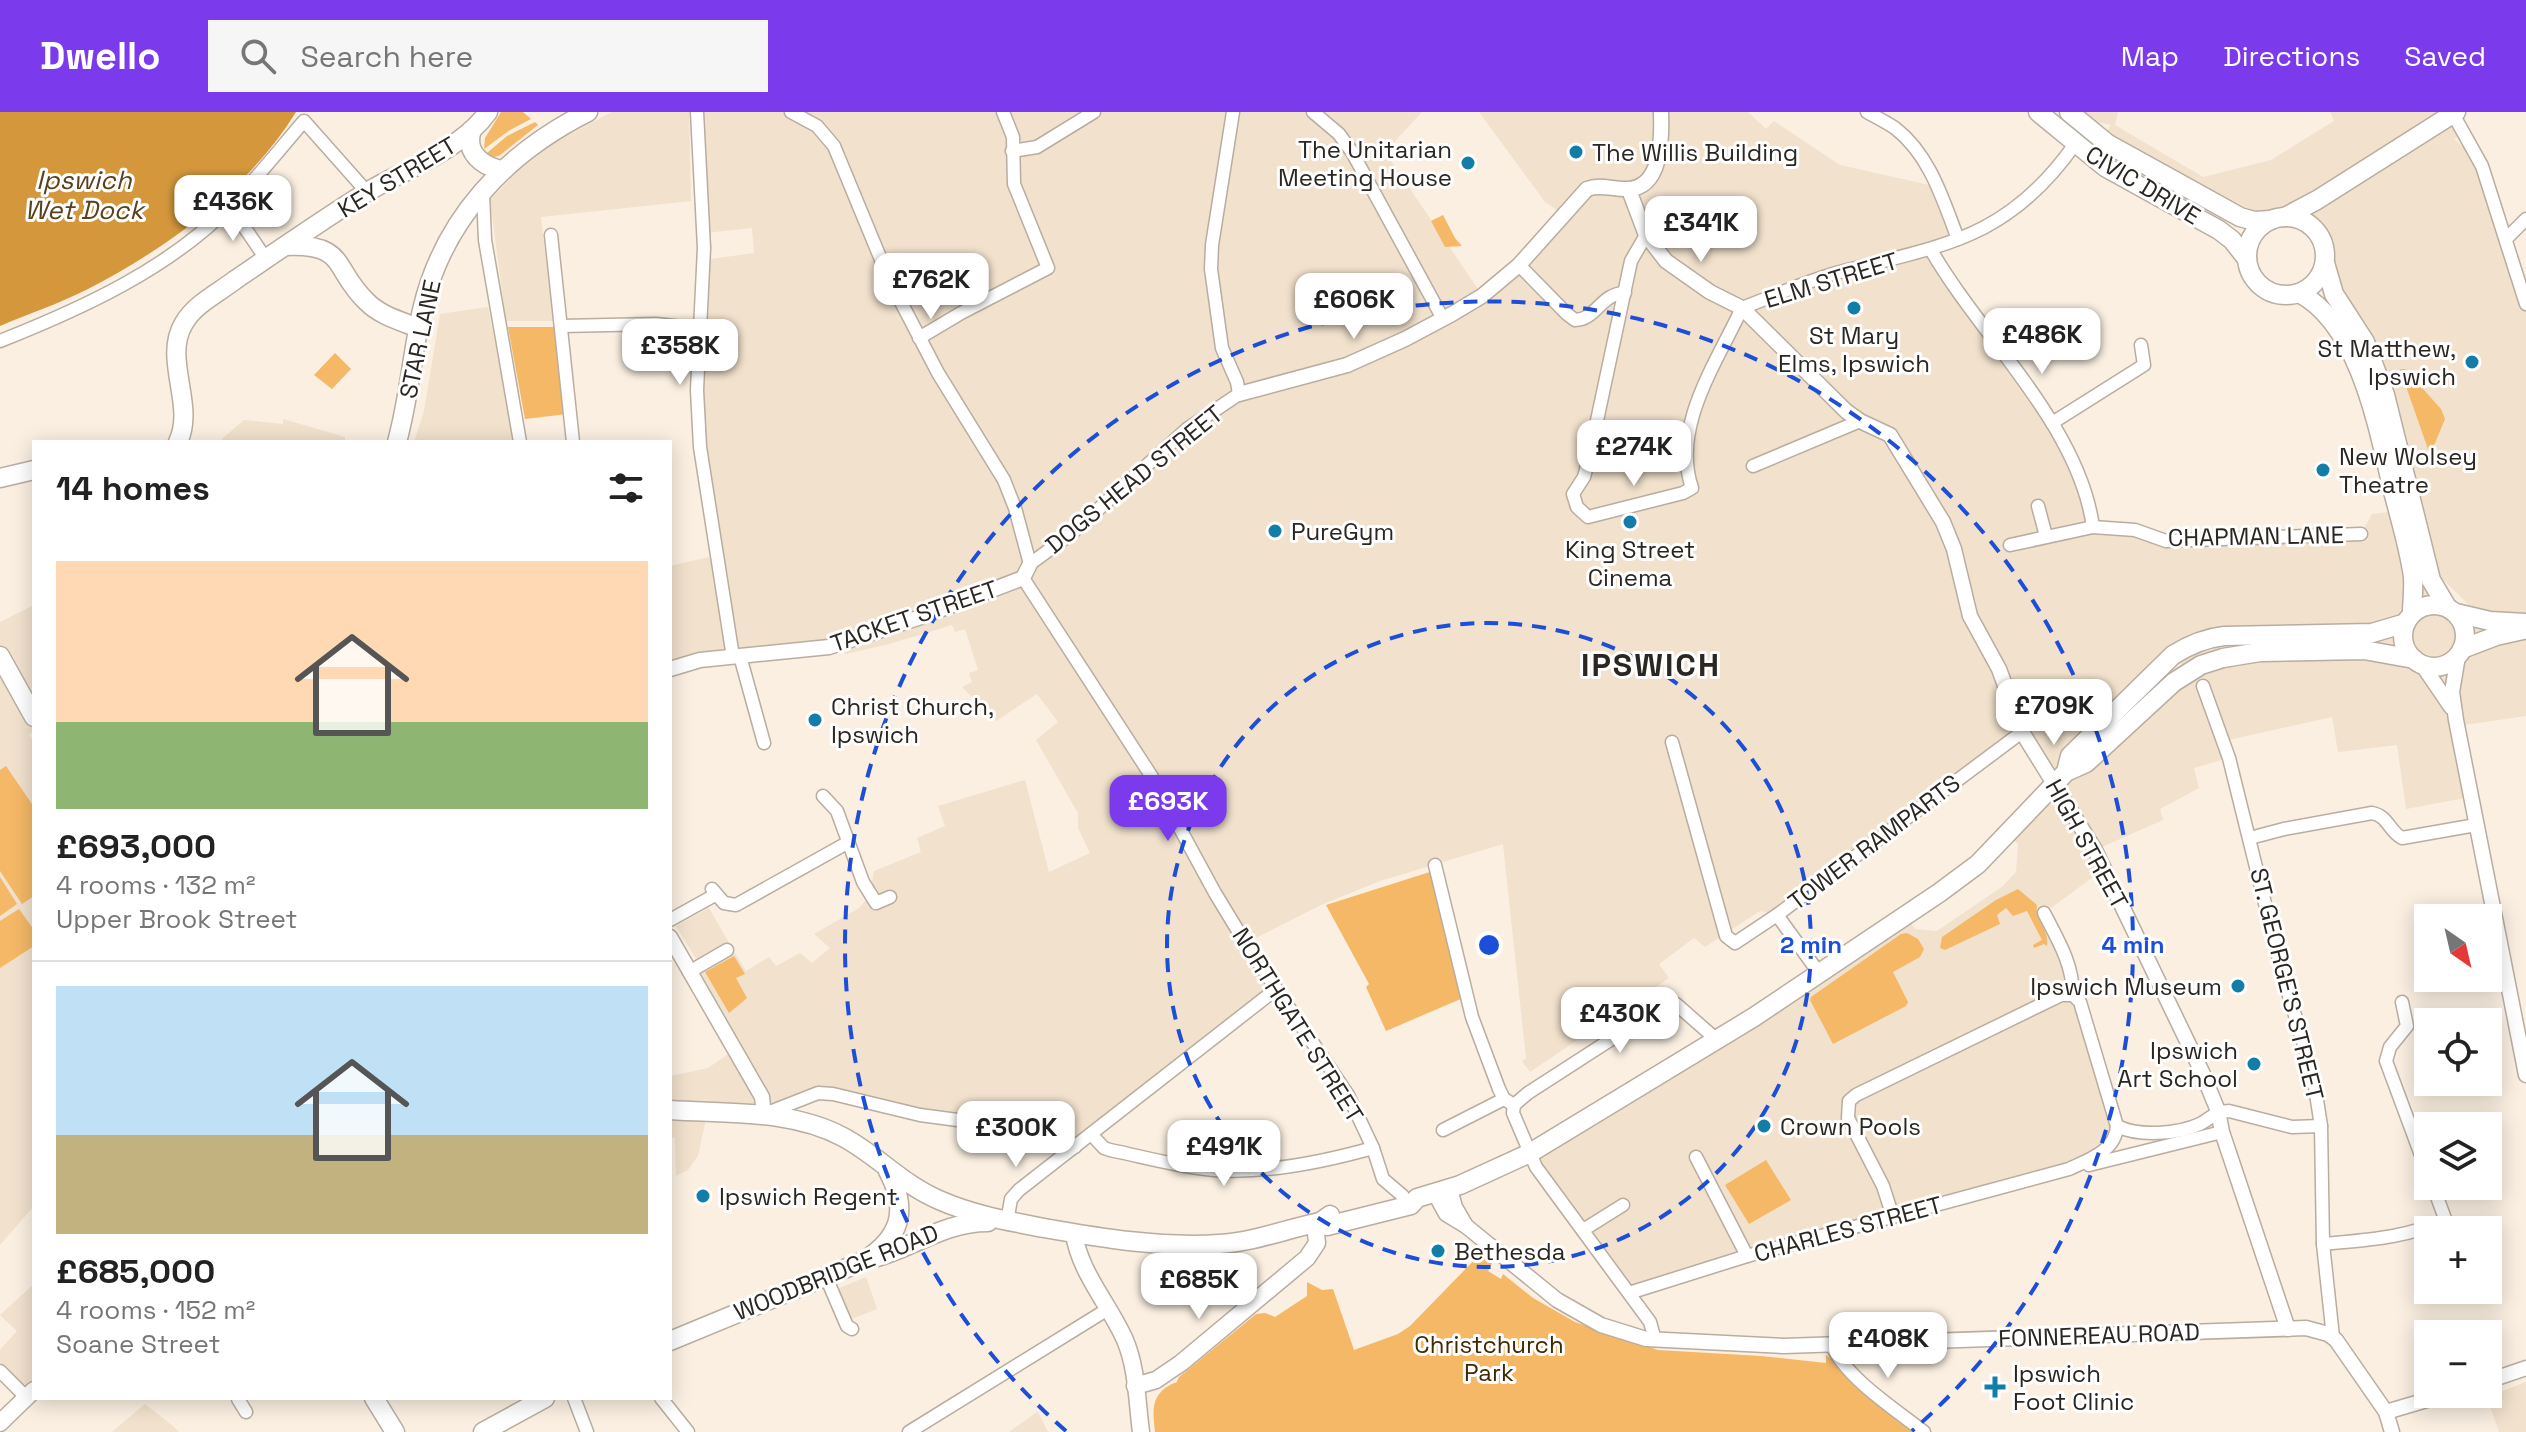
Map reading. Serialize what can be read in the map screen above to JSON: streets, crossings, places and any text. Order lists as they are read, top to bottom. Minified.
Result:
{"streets":{"main road":["KEY STREET","CIVIC DRIVE","STAR LANE","WOODBRIDGE ROAD"],"street":["ELM STREET","DOGS HEAD STREET","CHAPMAN LANE","TACKET STREET","TOWER RAMPARTS","HIGH STREET","ST. GEORGE'S STREET","NORTHGATE STREET","CHARLES STREET","FONNEREAU ROAD"]},"crossings":[["CIVIC DRIVE","ELM STREET"],["ELM STREET","HIGH STREET"],["DOGS HEAD STREET","TACKET STREET"],["TACKET STREET","NORTHGATE STREET"],["TOWER RAMPARTS","HIGH STREET"],["HIGH STREET","CHARLES STREET"],["HIGH STREET","FONNEREAU ROAD"],["ST. GEORGE'S STREET","FONNEREAU ROAD"],["NORTHGATE STREET","FONNEREAU ROAD"]],"districts":["IPSWICH"],"water":["Ipswich Wet Dock"],"parks":["Christchurch Park"],"places":{"other":["The Willis Building","The Unitarian Meeting House","St Mary Elms, Ipswich","St Matthew, Ipswich","New Wolsey Theatre","King Street Cinema","PureGym","Christ Church, Ipswich","Ipswich Museum","Ipswich Art School","Crown Pools","Ipswich Regent","Bethesda"],"health":["Ipswich Foot Clinic"]},"north":"bottom right","page":{"header":"Dwello","search":"Search here","nav":["Map","Directions","Saved"],"price":["£436K","£341K","£762K","£606K","£486K","£358K","£274K","£709K","£693K","£430K","£300K","£491K","£685K","£408K"],"heading":"14 homes","list":[{"name":"£693,000","note":"4 rooms · 132 m² · Upper Brook Street"},{"name":"£685,000","note":"4 rooms · 152 m² · Soane Street"}],"map_buttons":["+","−"]},"rings":["2 min","4 min"]}
